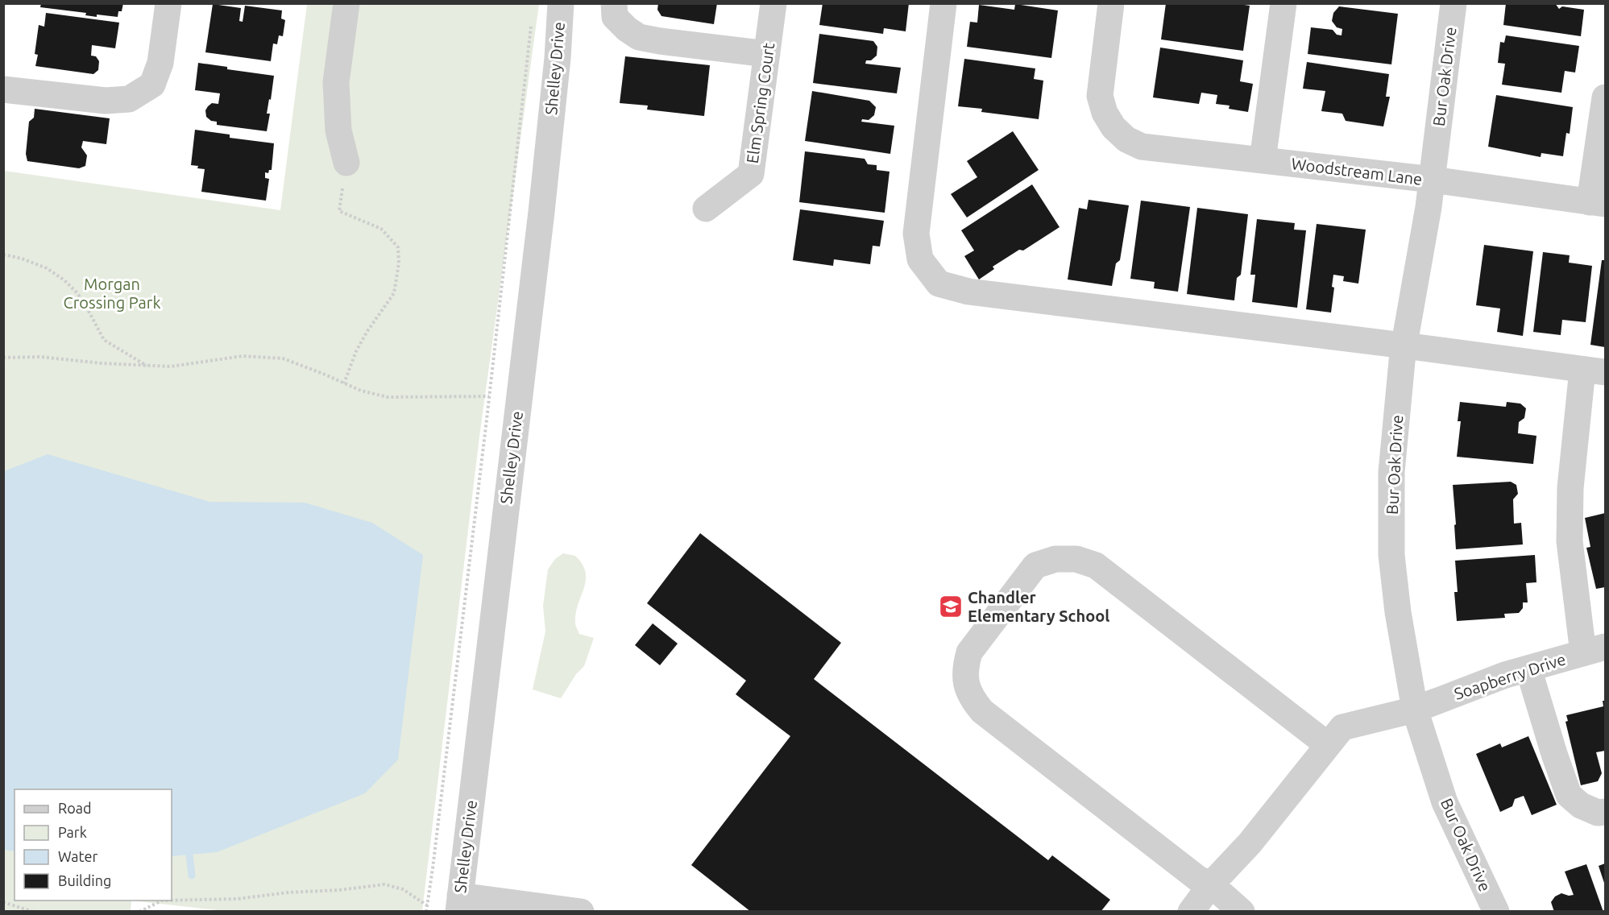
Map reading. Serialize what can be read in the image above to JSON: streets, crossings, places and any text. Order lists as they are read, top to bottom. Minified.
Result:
{"streets":{"street":["Shelley Drive","Bur Oak Drive","Elm Spring Court","Woodstream Lane","Soapberry Drive"]},"crossings":[["Bur Oak Drive","Woodstream Lane"],["Bur Oak Drive","Soapberry Drive"]],"parks":["Morgan Crossing Park"],"places":{"school or university":["Chandler Elementary School"]},"legend":["Road","Park","Water","Building"]}
